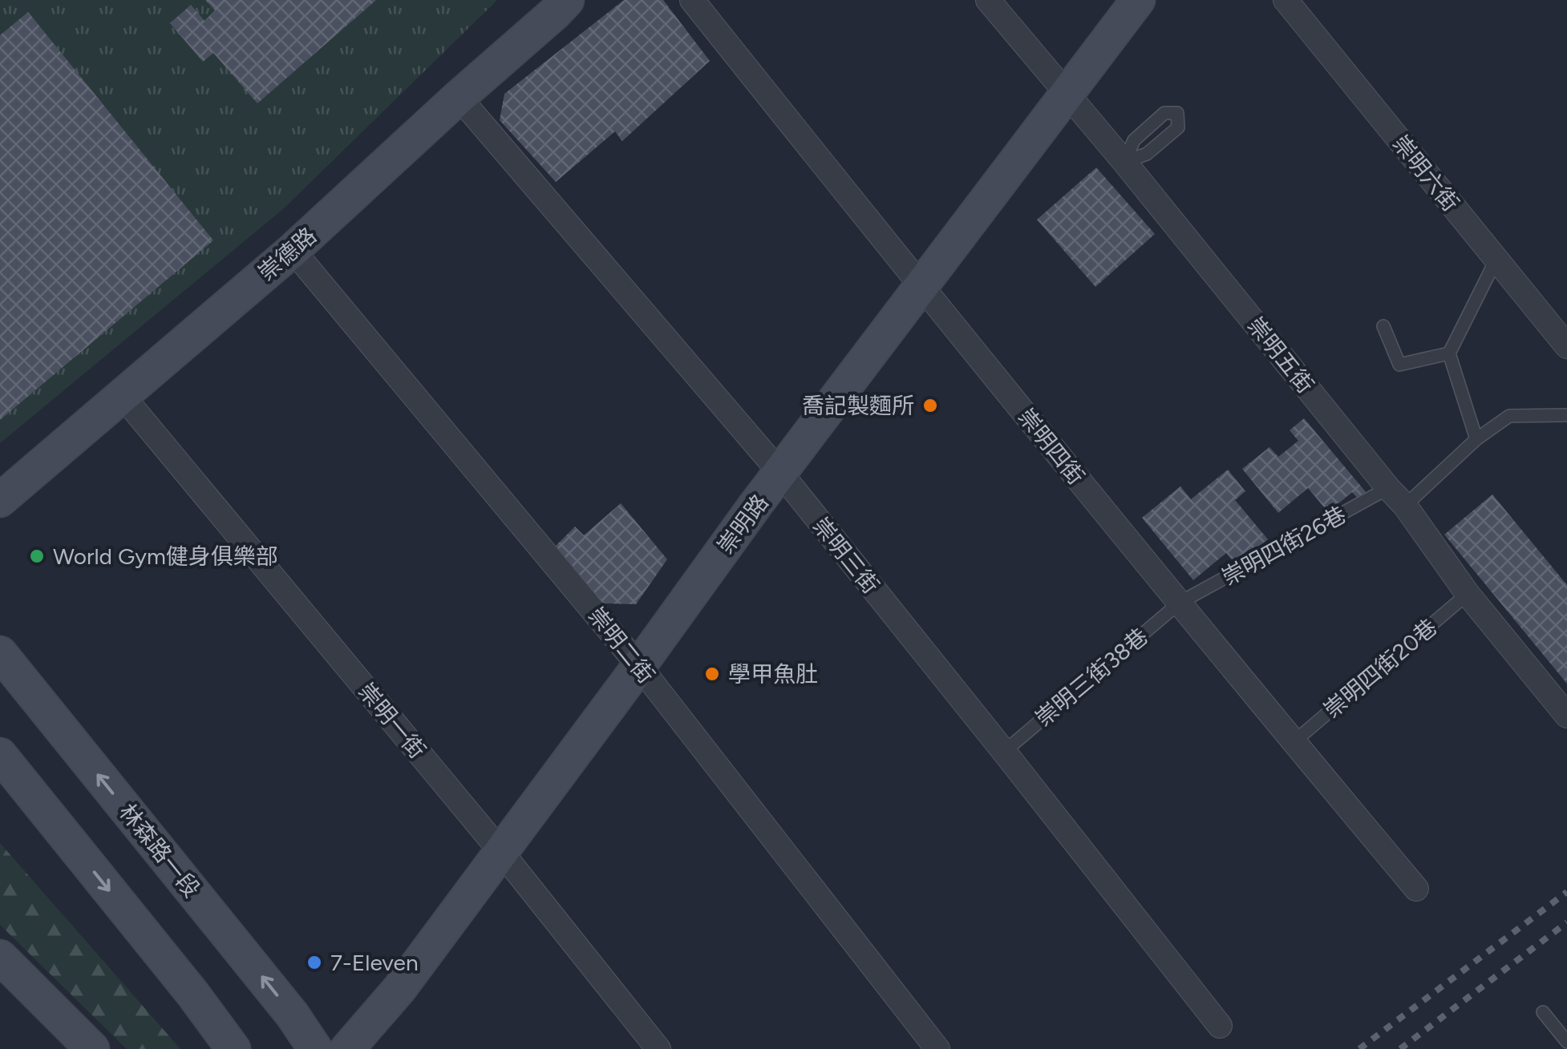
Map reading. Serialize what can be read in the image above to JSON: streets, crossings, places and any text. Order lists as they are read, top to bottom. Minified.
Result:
{"streets":{"street":["崇明六街","崇德路","崇明五街","崇明四街","崇明路","崇明三街","崇明二街","崇明一街","林森路一段"],"lane":["崇明四街26巷","崇明四街20巷","崇明三街38巷"]},"crossings":[["崇德路","崇明三街"],["崇德路","崇明二街"],["崇德路","崇明一街"],["崇明五街","崇明路"],["崇明五街","崇明四街26巷"],["崇明五街","崇明四街20巷"],["崇明四街","崇明路"],["崇明四街","崇明四街26巷"],["崇明四街","崇明四街20巷"],["崇明四街","崇明三街38巷"],["崇明路","崇明三街"],["崇明路","崇明二街"],["崇明路","崇明一街"],["崇明四街26巷","崇明三街38巷"],["崇明三街","崇明三街38巷"]],"places":["喬記製麵所","World Gym健身俱樂部","學甲魚肚","7-Eleven"]}
